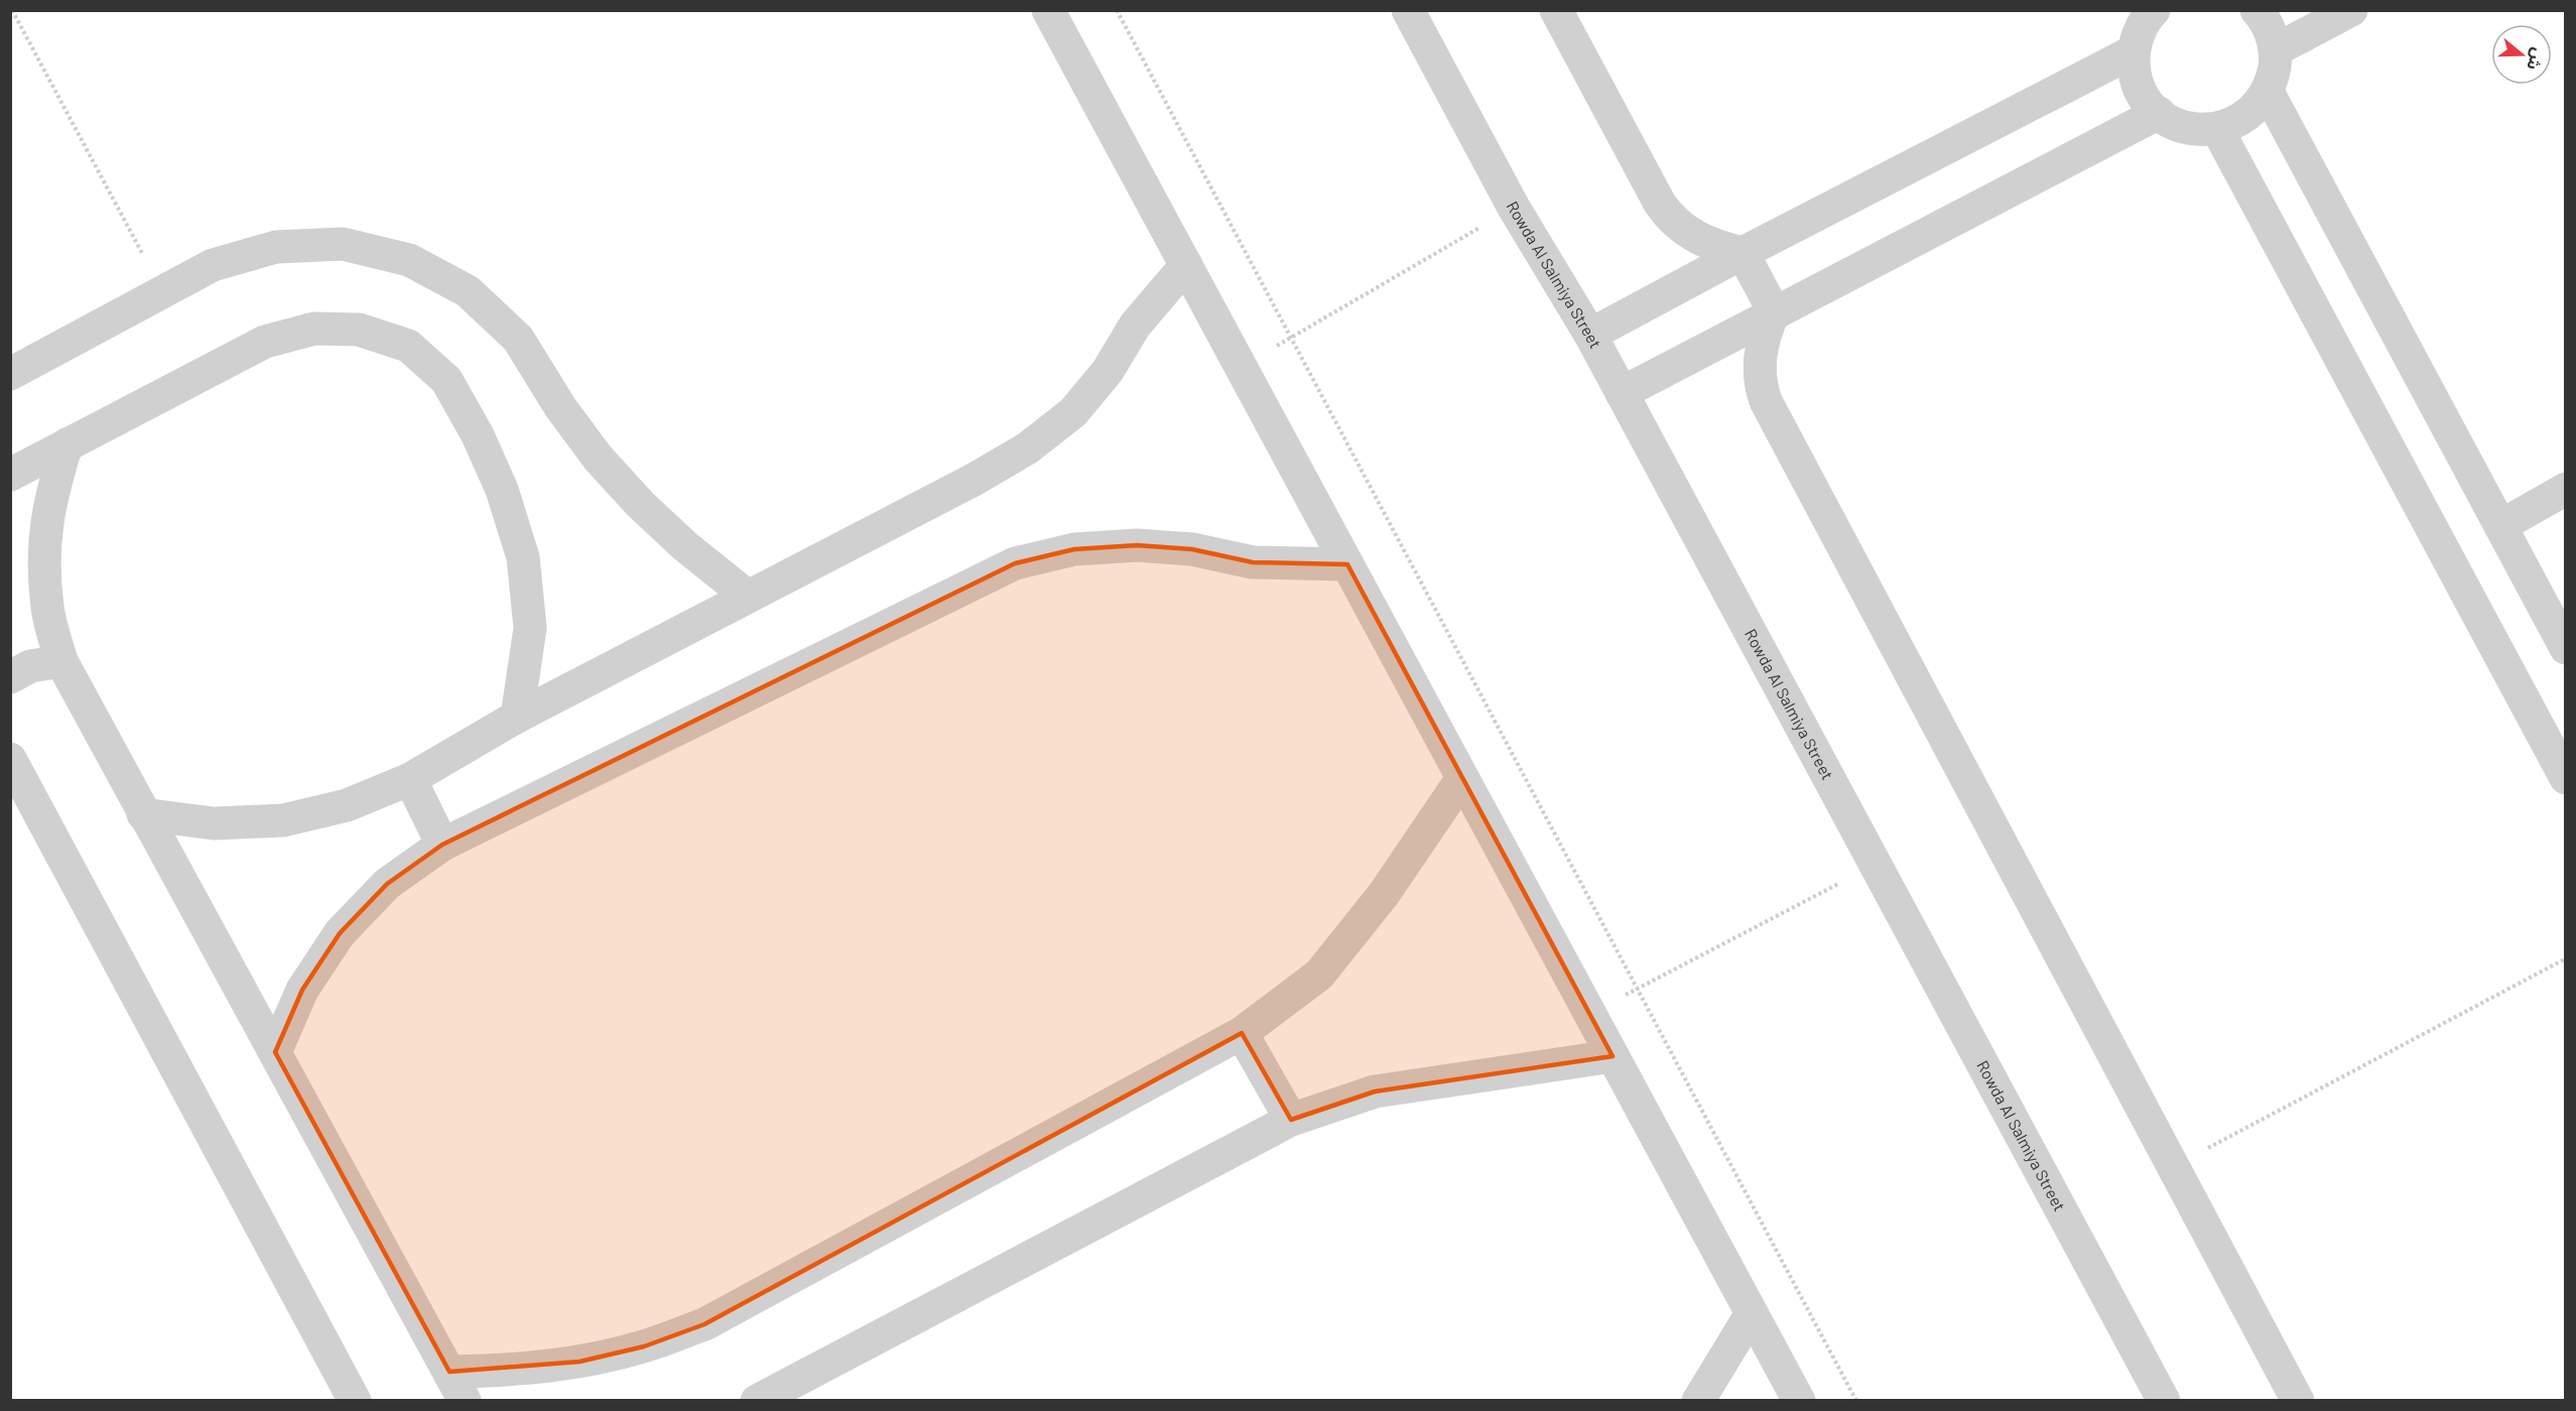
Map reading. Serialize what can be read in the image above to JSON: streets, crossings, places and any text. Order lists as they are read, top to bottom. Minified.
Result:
{"streets":{"street":["Rowda Al Salmiya Street"]},"north":"right"}
